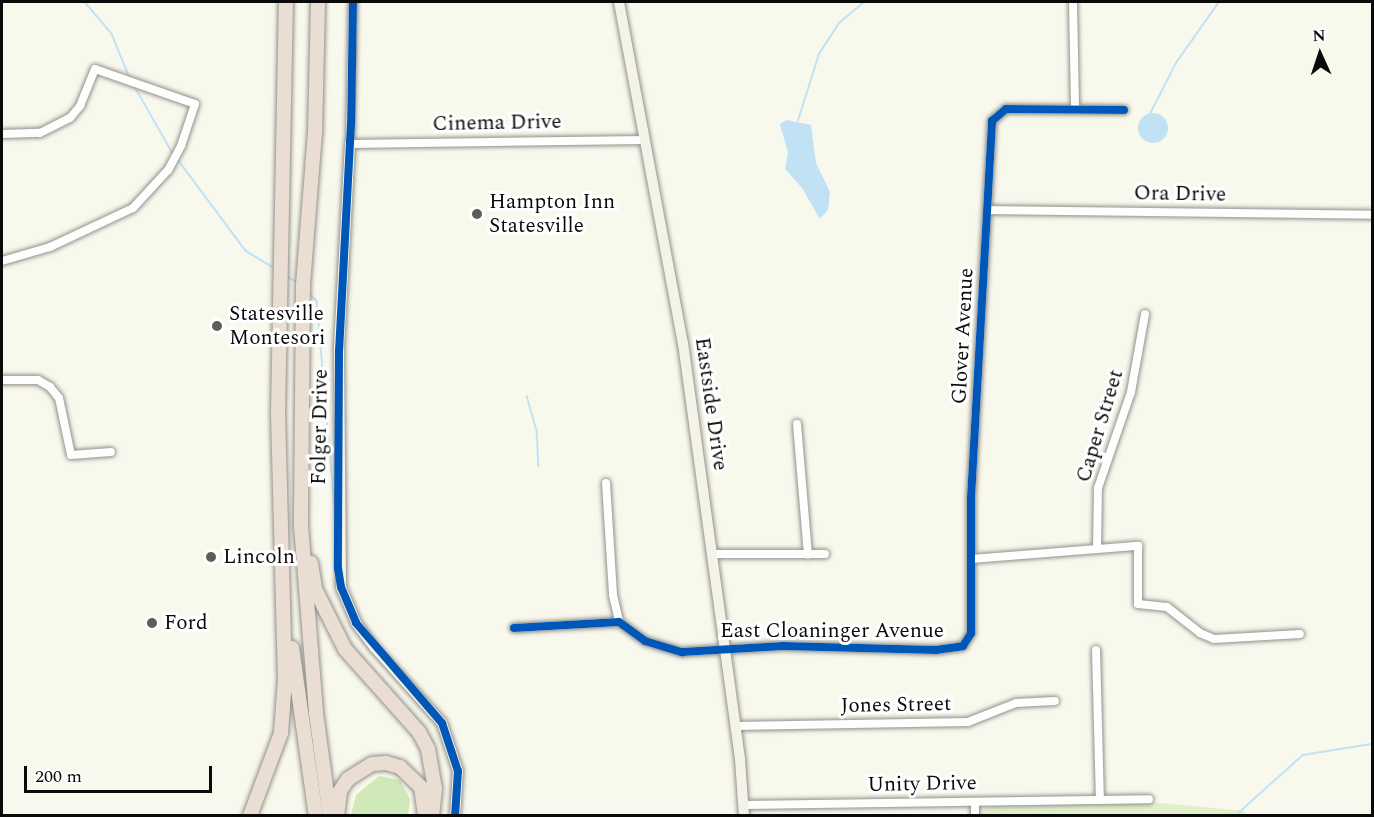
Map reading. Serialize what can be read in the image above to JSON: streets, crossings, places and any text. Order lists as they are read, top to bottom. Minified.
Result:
{"streets":{"street":["Cinema Drive","Ora Drive","Glover Avenue","Eastside Drive","Caper Street","Folger Drive","East Cloaninger Avenue","Jones Street","Unity Drive"]},"crossings":[["Cinema Drive","Eastside Drive"],["Cinema Drive","Folger Drive"],["Ora Drive","Glover Avenue"],["Glover Avenue","East Cloaninger Avenue"],["Eastside Drive","East Cloaninger Avenue"],["Eastside Drive","Jones Street"],["Eastside Drive","Unity Drive"]],"places":["Hampton Inn Statesville","Statesville Montesori","Lincoln","Ford"],"scale_bar":"200 m","north":"top"}
